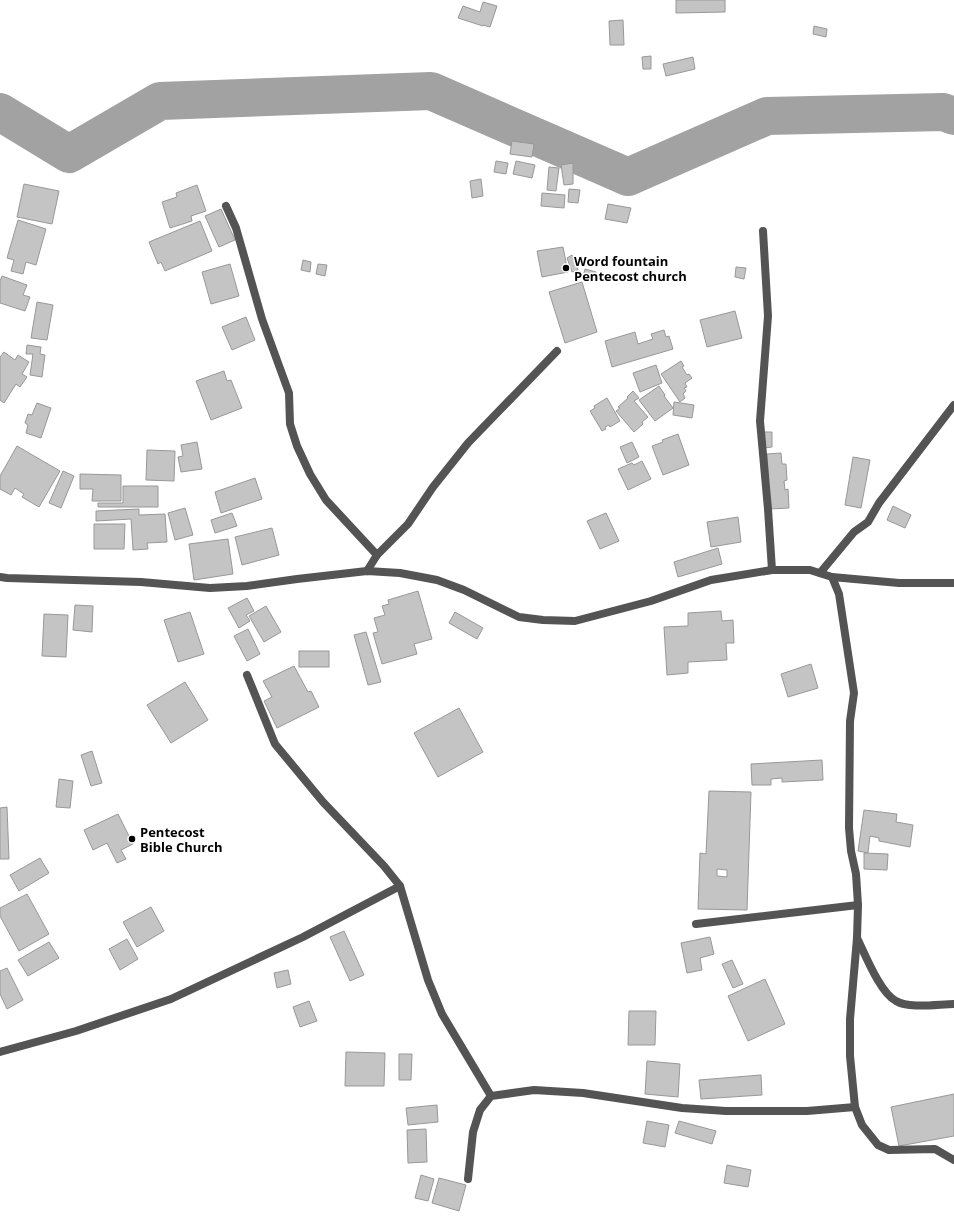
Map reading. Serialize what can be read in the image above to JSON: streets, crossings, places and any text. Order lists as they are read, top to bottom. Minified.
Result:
{"places":["Word fountain Pentecost church","Pentecost Bible Church"]}
